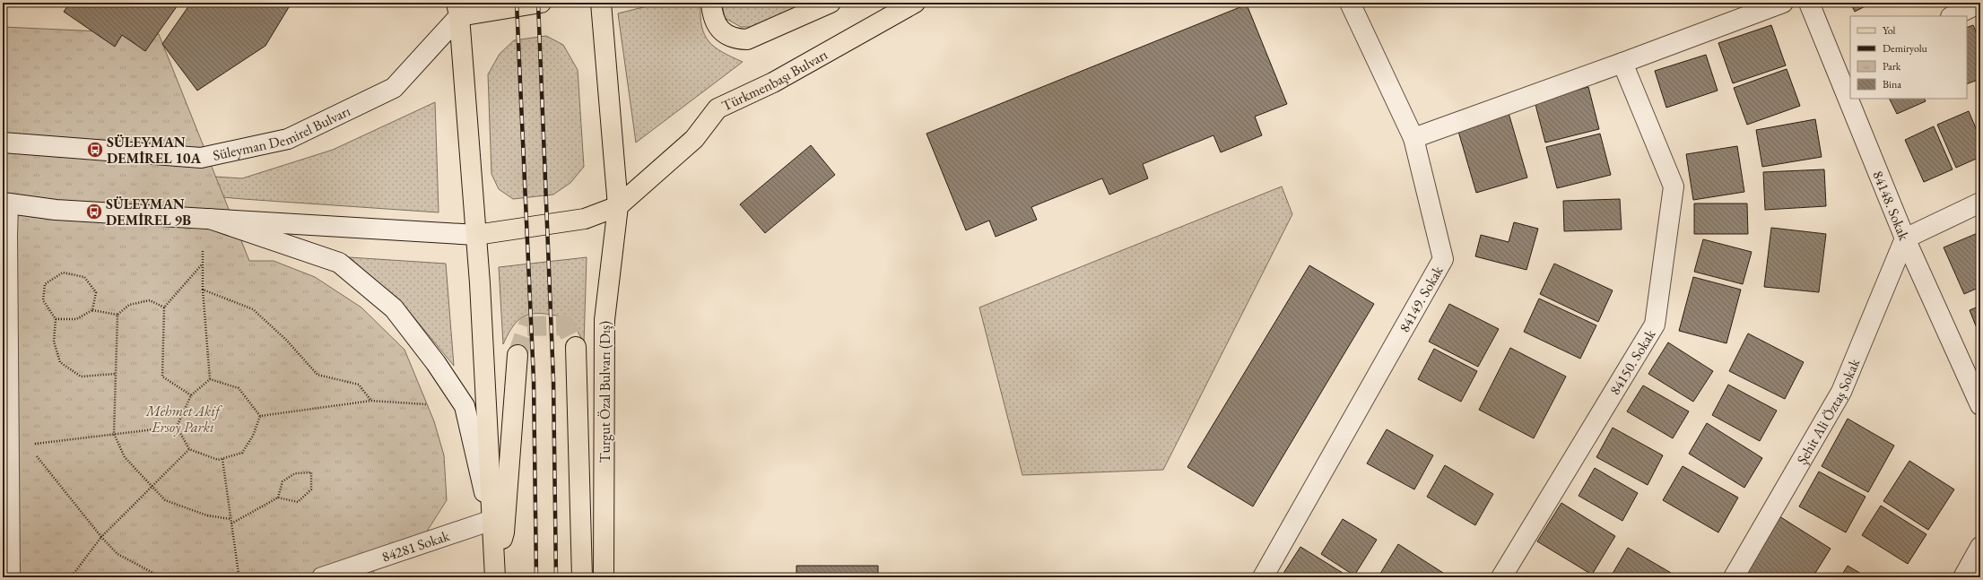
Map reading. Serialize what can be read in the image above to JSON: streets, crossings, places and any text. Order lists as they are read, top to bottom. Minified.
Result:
{"streets":{"main road":["Türkmenbaşı Bulvarı","Turgut Özal Bulvarı (Dış)"],"street":["Süleyman Demirel Bulvarı","84148. Sokak","84149. Sokak","84150. Sokak","Şehit Ali Öztaş Sokak","84281 Sokak"]},"crossings":[["Türkmenbaşı Bulvarı","Turgut Özal Bulvarı (Dış)"],["84148. Sokak","Şehit Ali Öztaş Sokak"]],"parks":["Mehmet Akif Ersoy Parkı"],"places":{"bus stop":["SÜLEYMAN DEMİREL 10A","SÜLEYMAN DEMİREL 9B"]},"legend":["Yol","Demiryolu","Park","Bina"]}
